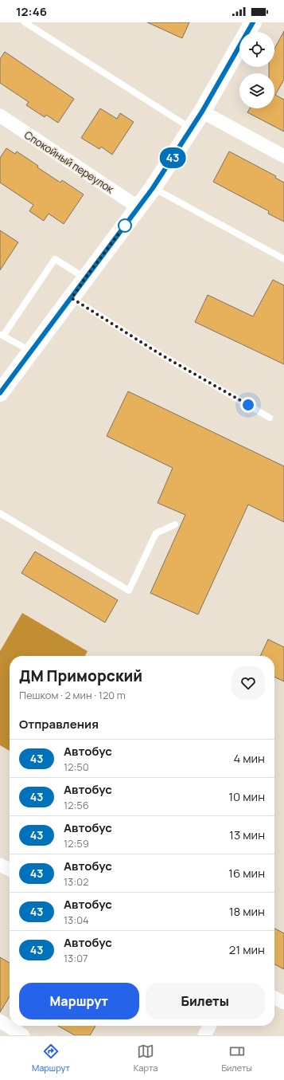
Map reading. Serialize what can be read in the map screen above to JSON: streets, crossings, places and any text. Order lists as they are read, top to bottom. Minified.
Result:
{"streets":{"street":["Спокойный переулок"]},"lines":["bus line 43"],"page":{"status":"12:46","on_map":"43","heading":[["ДМ Приморский","Пешком · 2 мин · 120 m"],"Отправления"],"list":[{"mark":"43","name":"Автобус","note":"12:50","value":"4 мин"},{"mark":"43","name":"Автобус","note":"12:56","value":"10 мин"},{"mark":"43","name":"Автобус","note":"12:59","value":"13 мин"},{"mark":"43","name":"Автобус","note":"13:02","value":"16 мин"},{"mark":"43","name":"Автобус","note":"13:04","value":"18 мин"},{"mark":"43","name":"Автобус","note":"13:07","value":"21 мин"}],"buttons":["Маршрут","Билеты"],"tabs":["Маршрут","Карта","Билеты"]}}
